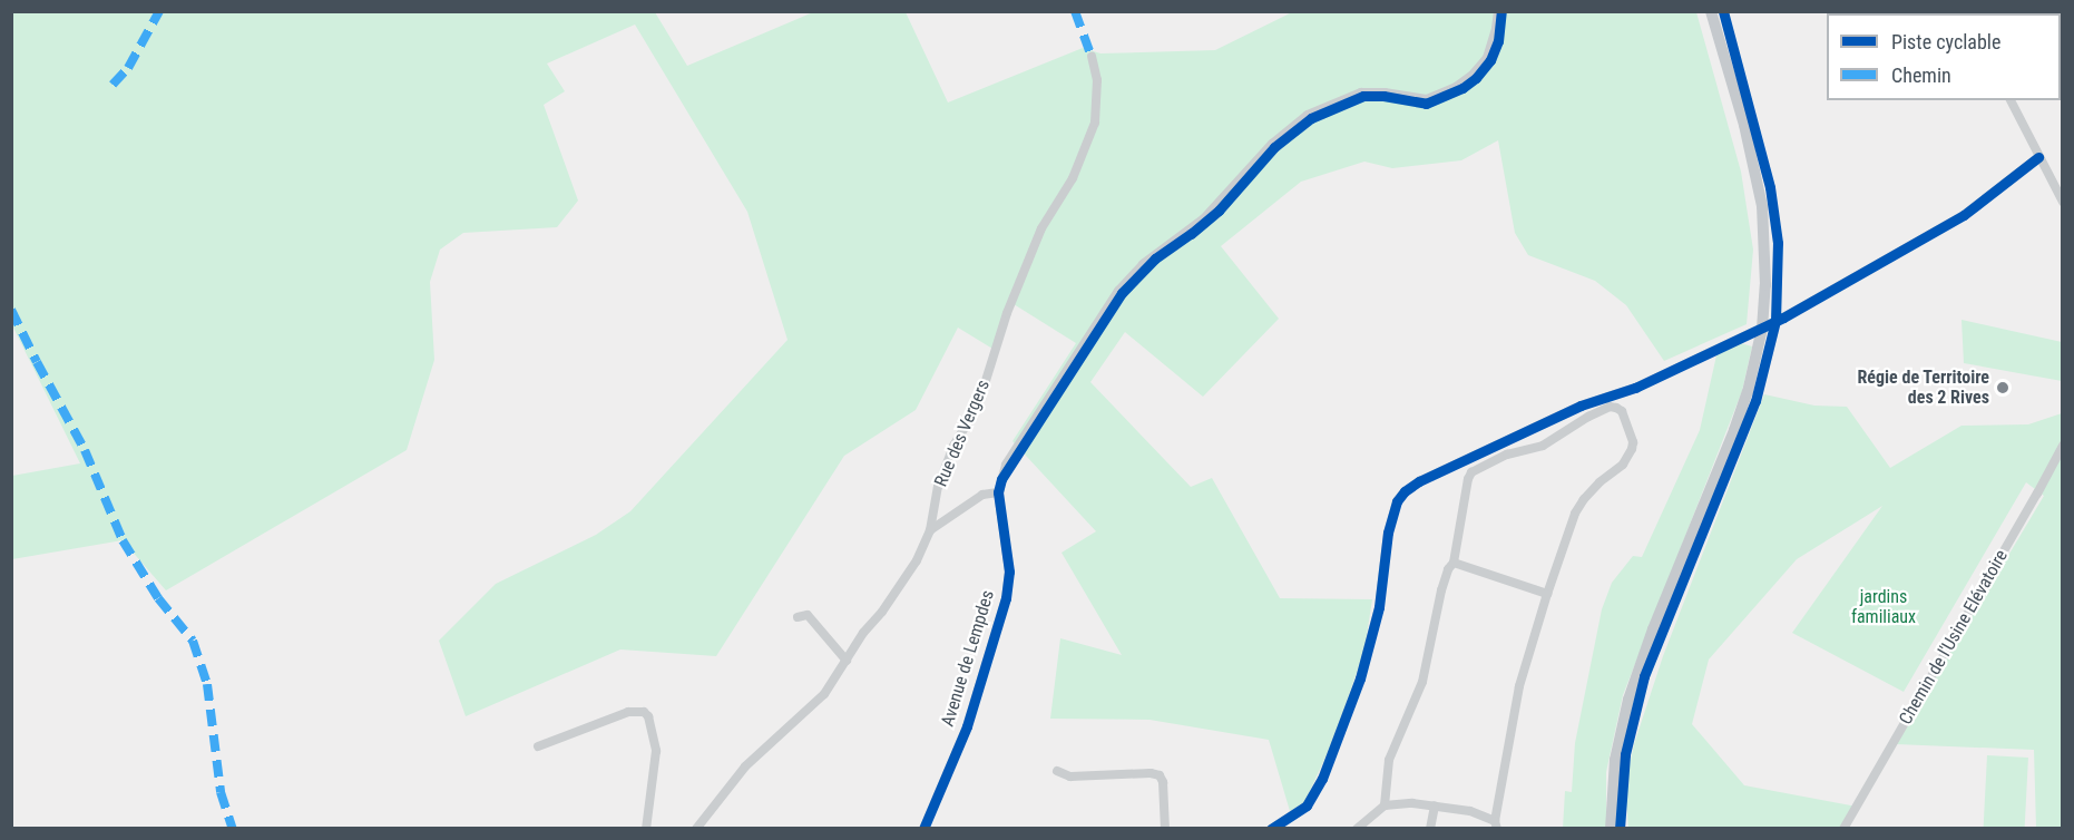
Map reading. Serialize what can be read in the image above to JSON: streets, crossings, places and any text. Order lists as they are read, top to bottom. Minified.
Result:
{"streets":{"street":["Rue des Vergers","Chemin de l'Usine Elévatoire","Avenue de Lempdes"]},"parks":["jardins familiaux"],"places":["Régie de Territoire des 2 Rives"],"legend":["Piste cyclable","Chemin"]}
